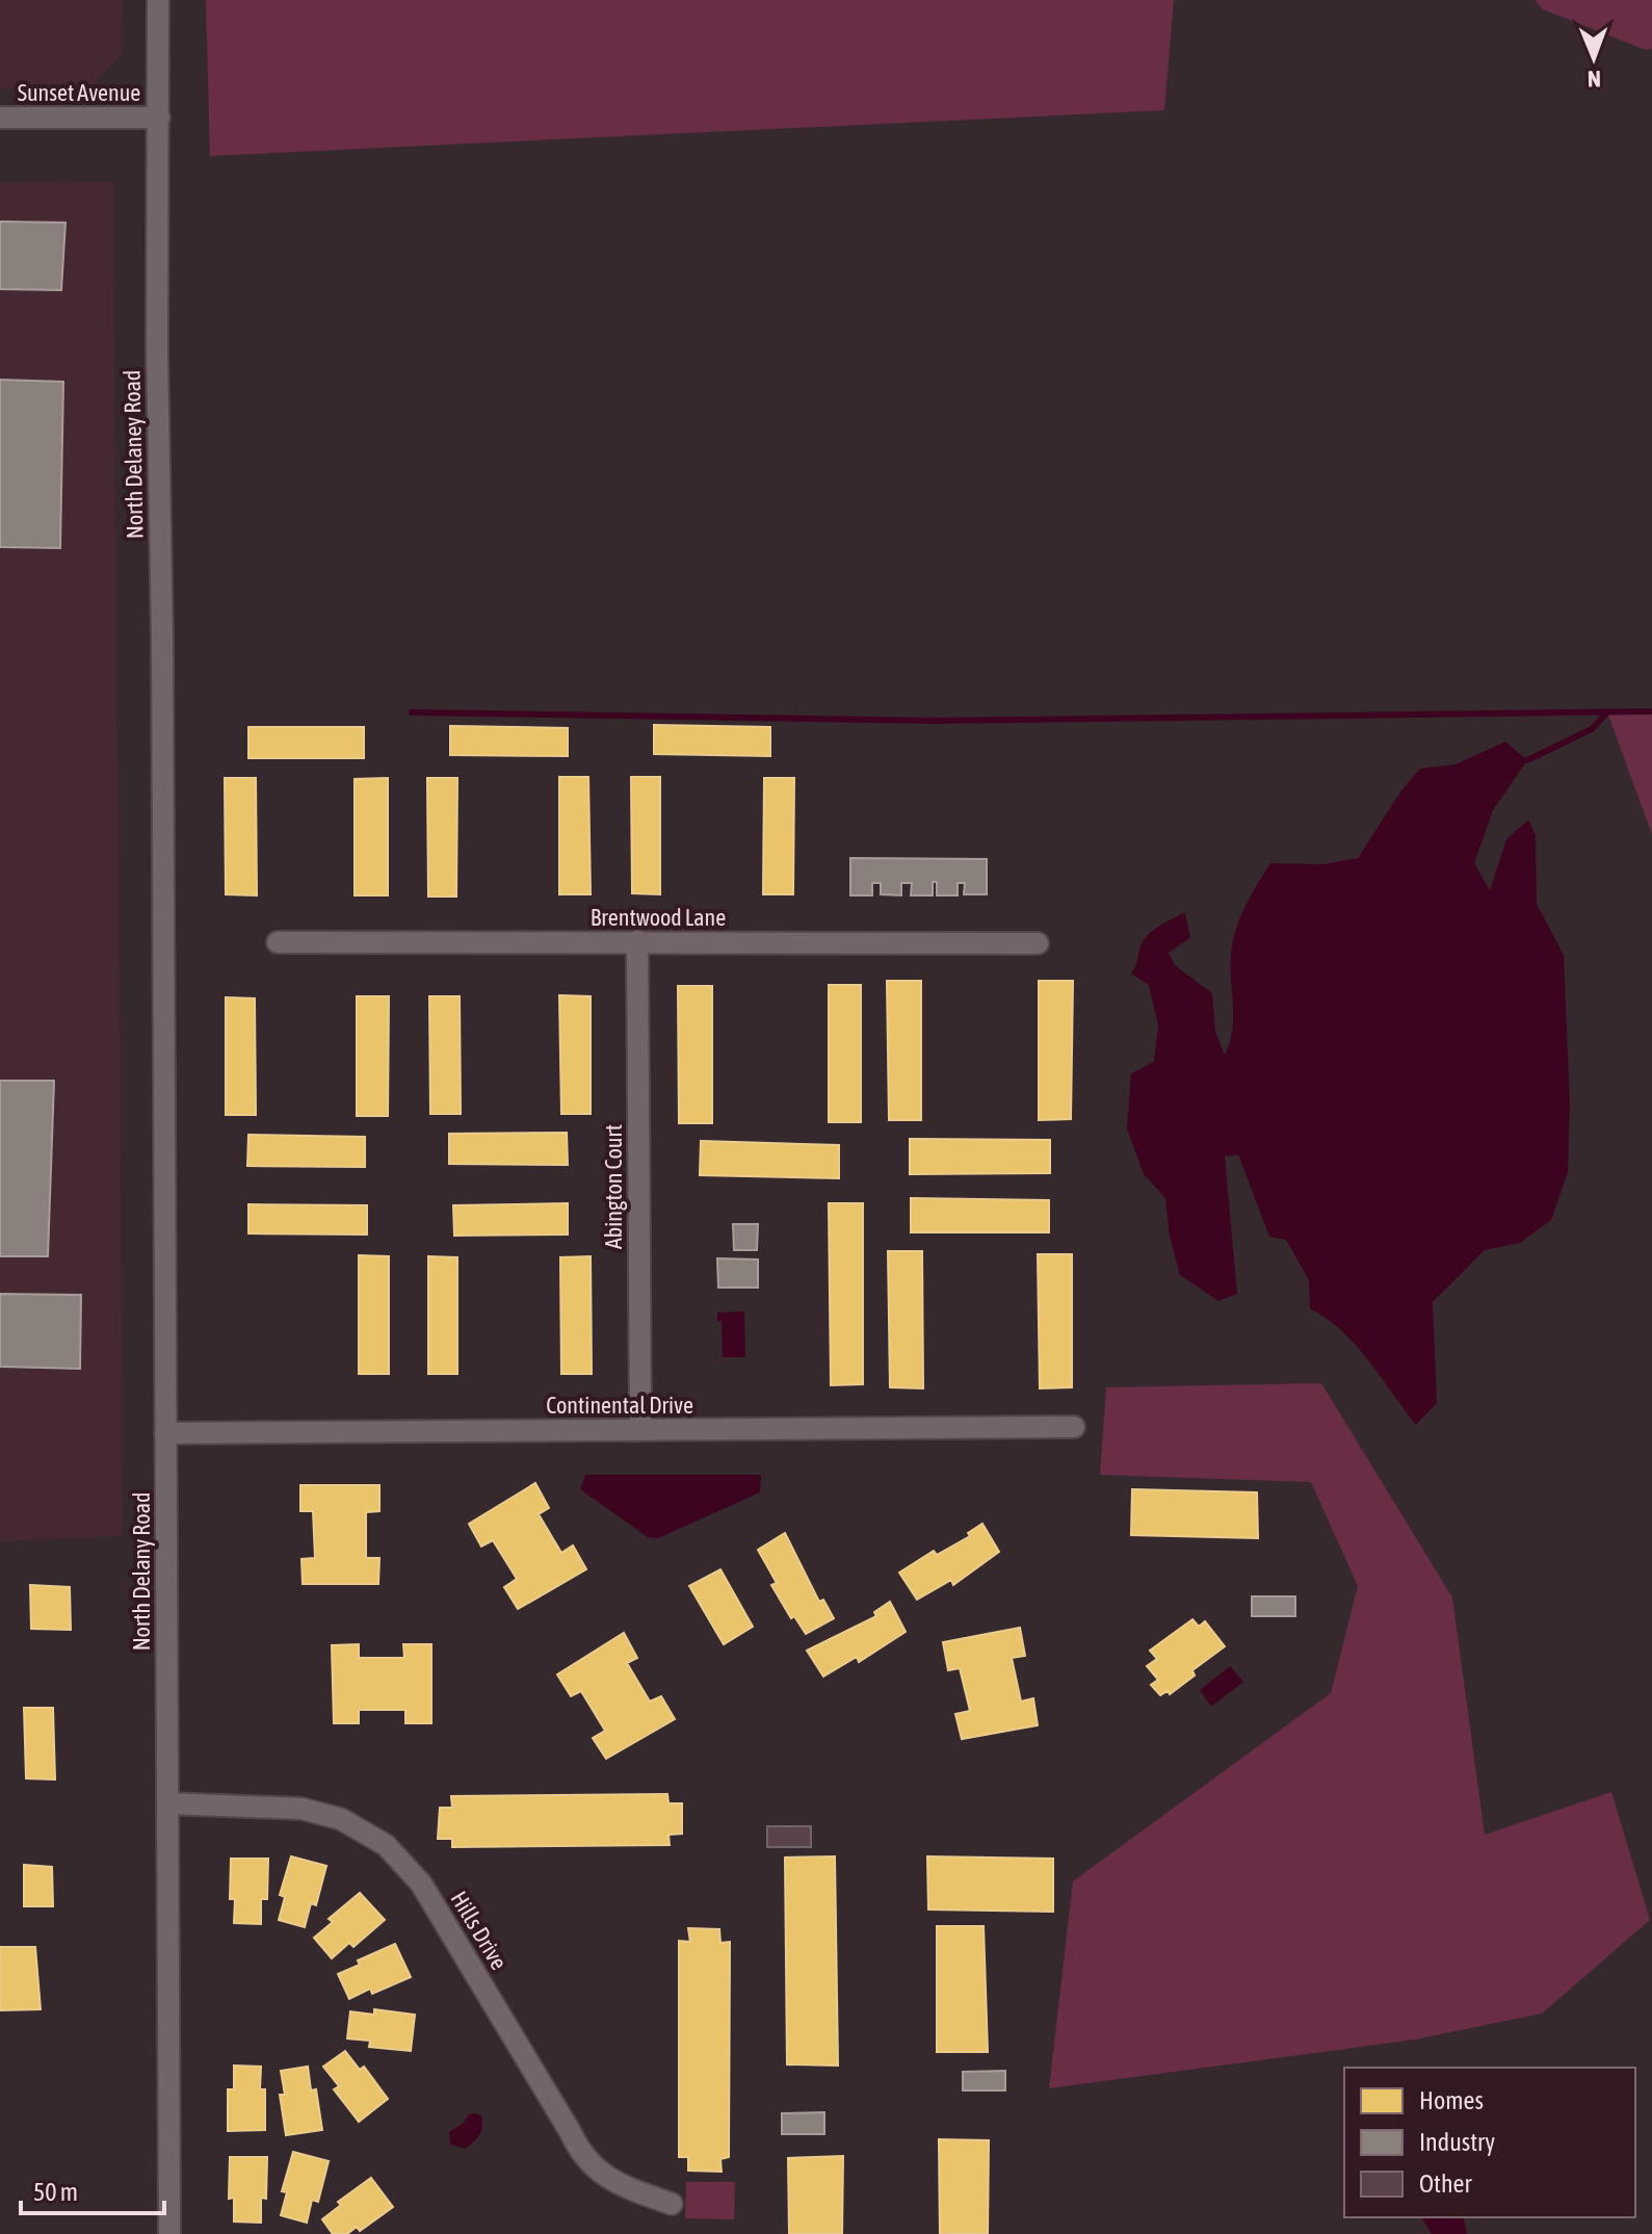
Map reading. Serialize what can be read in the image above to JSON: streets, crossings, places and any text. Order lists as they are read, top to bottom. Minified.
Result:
{"streets":{"street":["Sunset Avenue","North Delaney Road","Brentwood Lane","Abington Court","Continental Drive","North Delany Road","Hills Drive"]},"crossings":[["Sunset Avenue","North Delaney Road"],["North Delaney Road","North Delany Road"],["Brentwood Lane","Abington Court"],["Abington Court","Continental Drive"],["Continental Drive","North Delany Road"],["North Delany Road","Hills Drive"]],"legend":["Homes","Industry","Other"],"scale_bar":"50 m","north":"bottom"}
